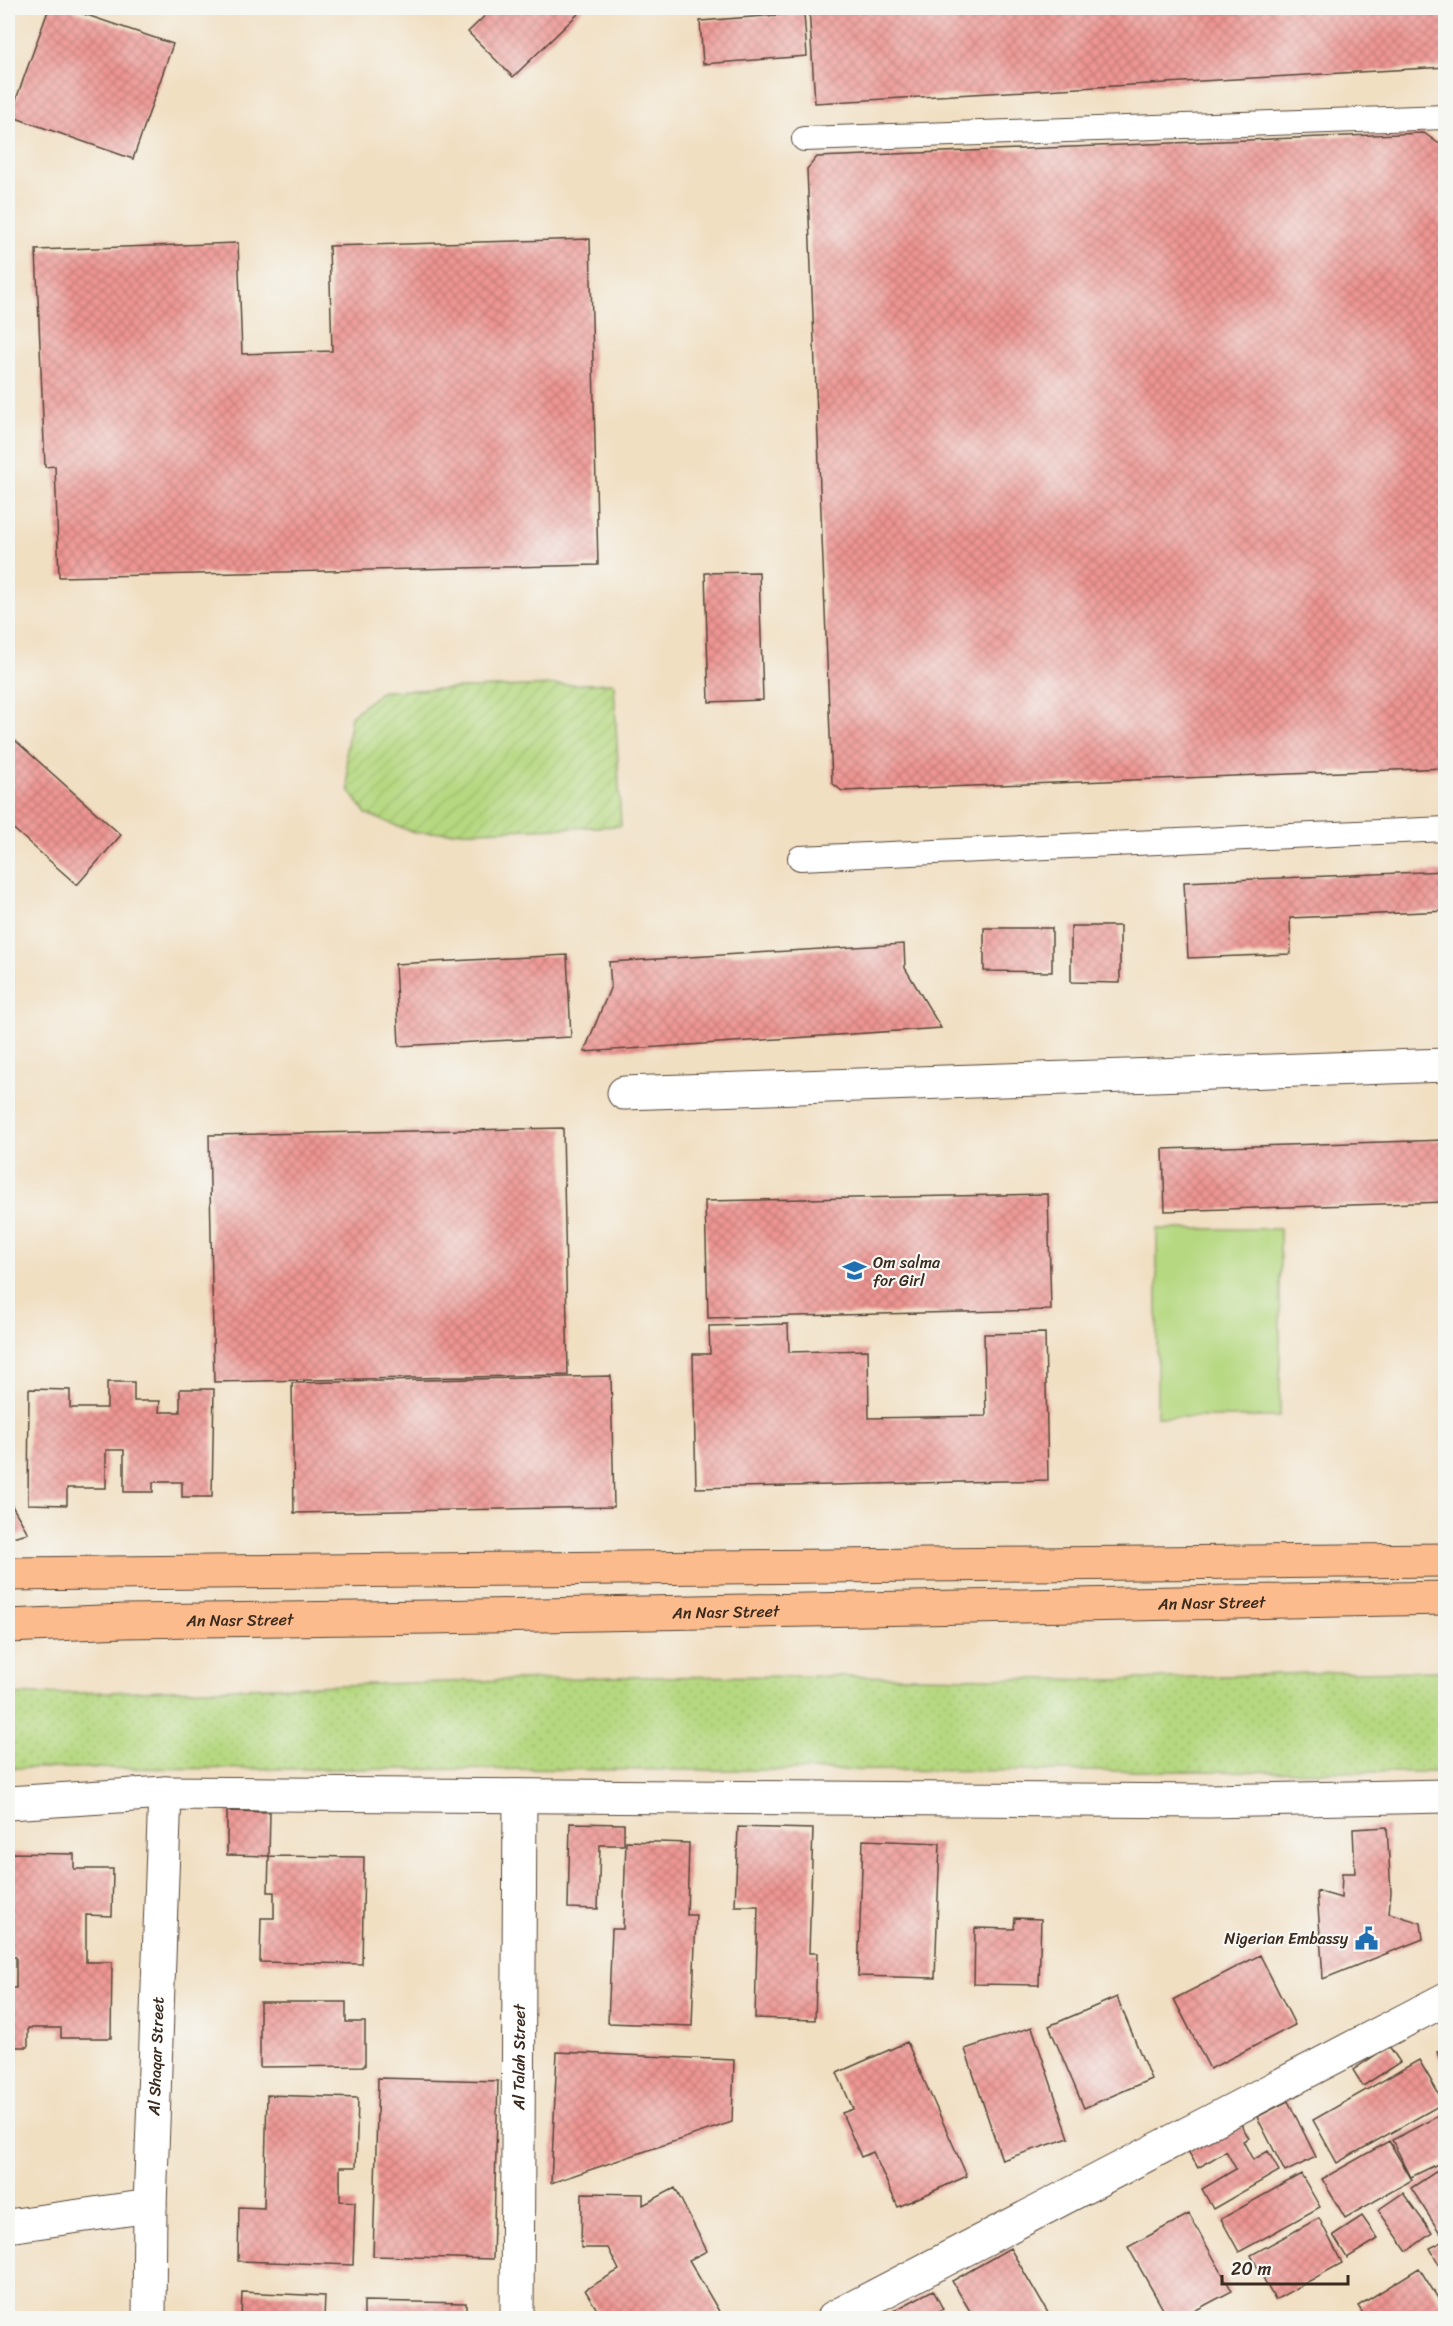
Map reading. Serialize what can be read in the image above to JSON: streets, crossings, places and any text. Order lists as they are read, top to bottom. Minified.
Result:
{"streets":{"highway":["An Nasr Street"],"street":["Al Shaqar Street","Al Talah Street"]},"places":{"school or university":["Om salma for Girl"],"public building":["Nigerian Embassy"]},"scale_bar":"20 m"}
